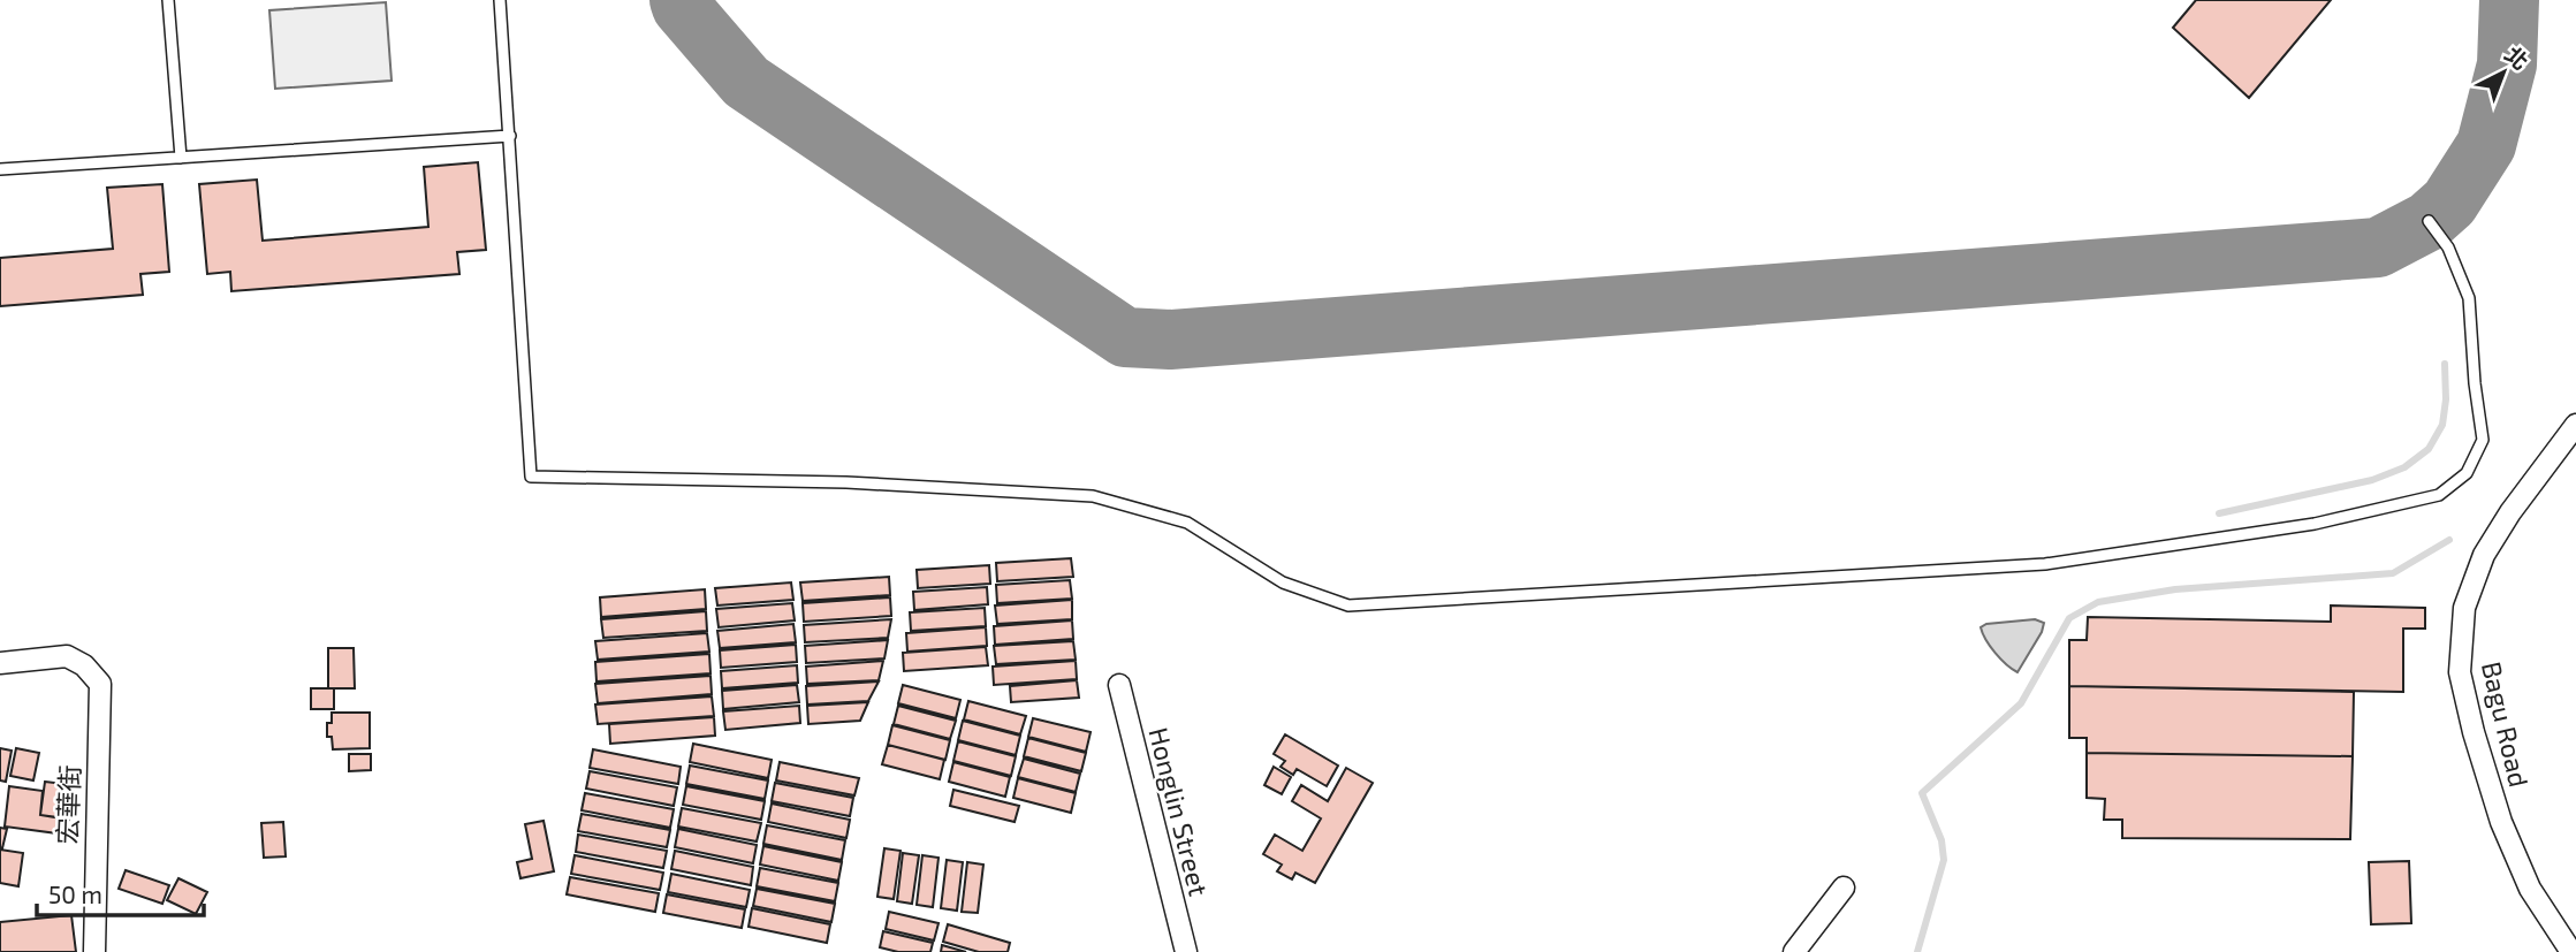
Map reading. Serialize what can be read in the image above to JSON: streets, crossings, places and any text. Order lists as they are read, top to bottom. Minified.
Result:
{"streets":{"street":["Bagu Road","宏華街","Honglin Street"]},"scale_bar":"50 m","north":"top right"}
